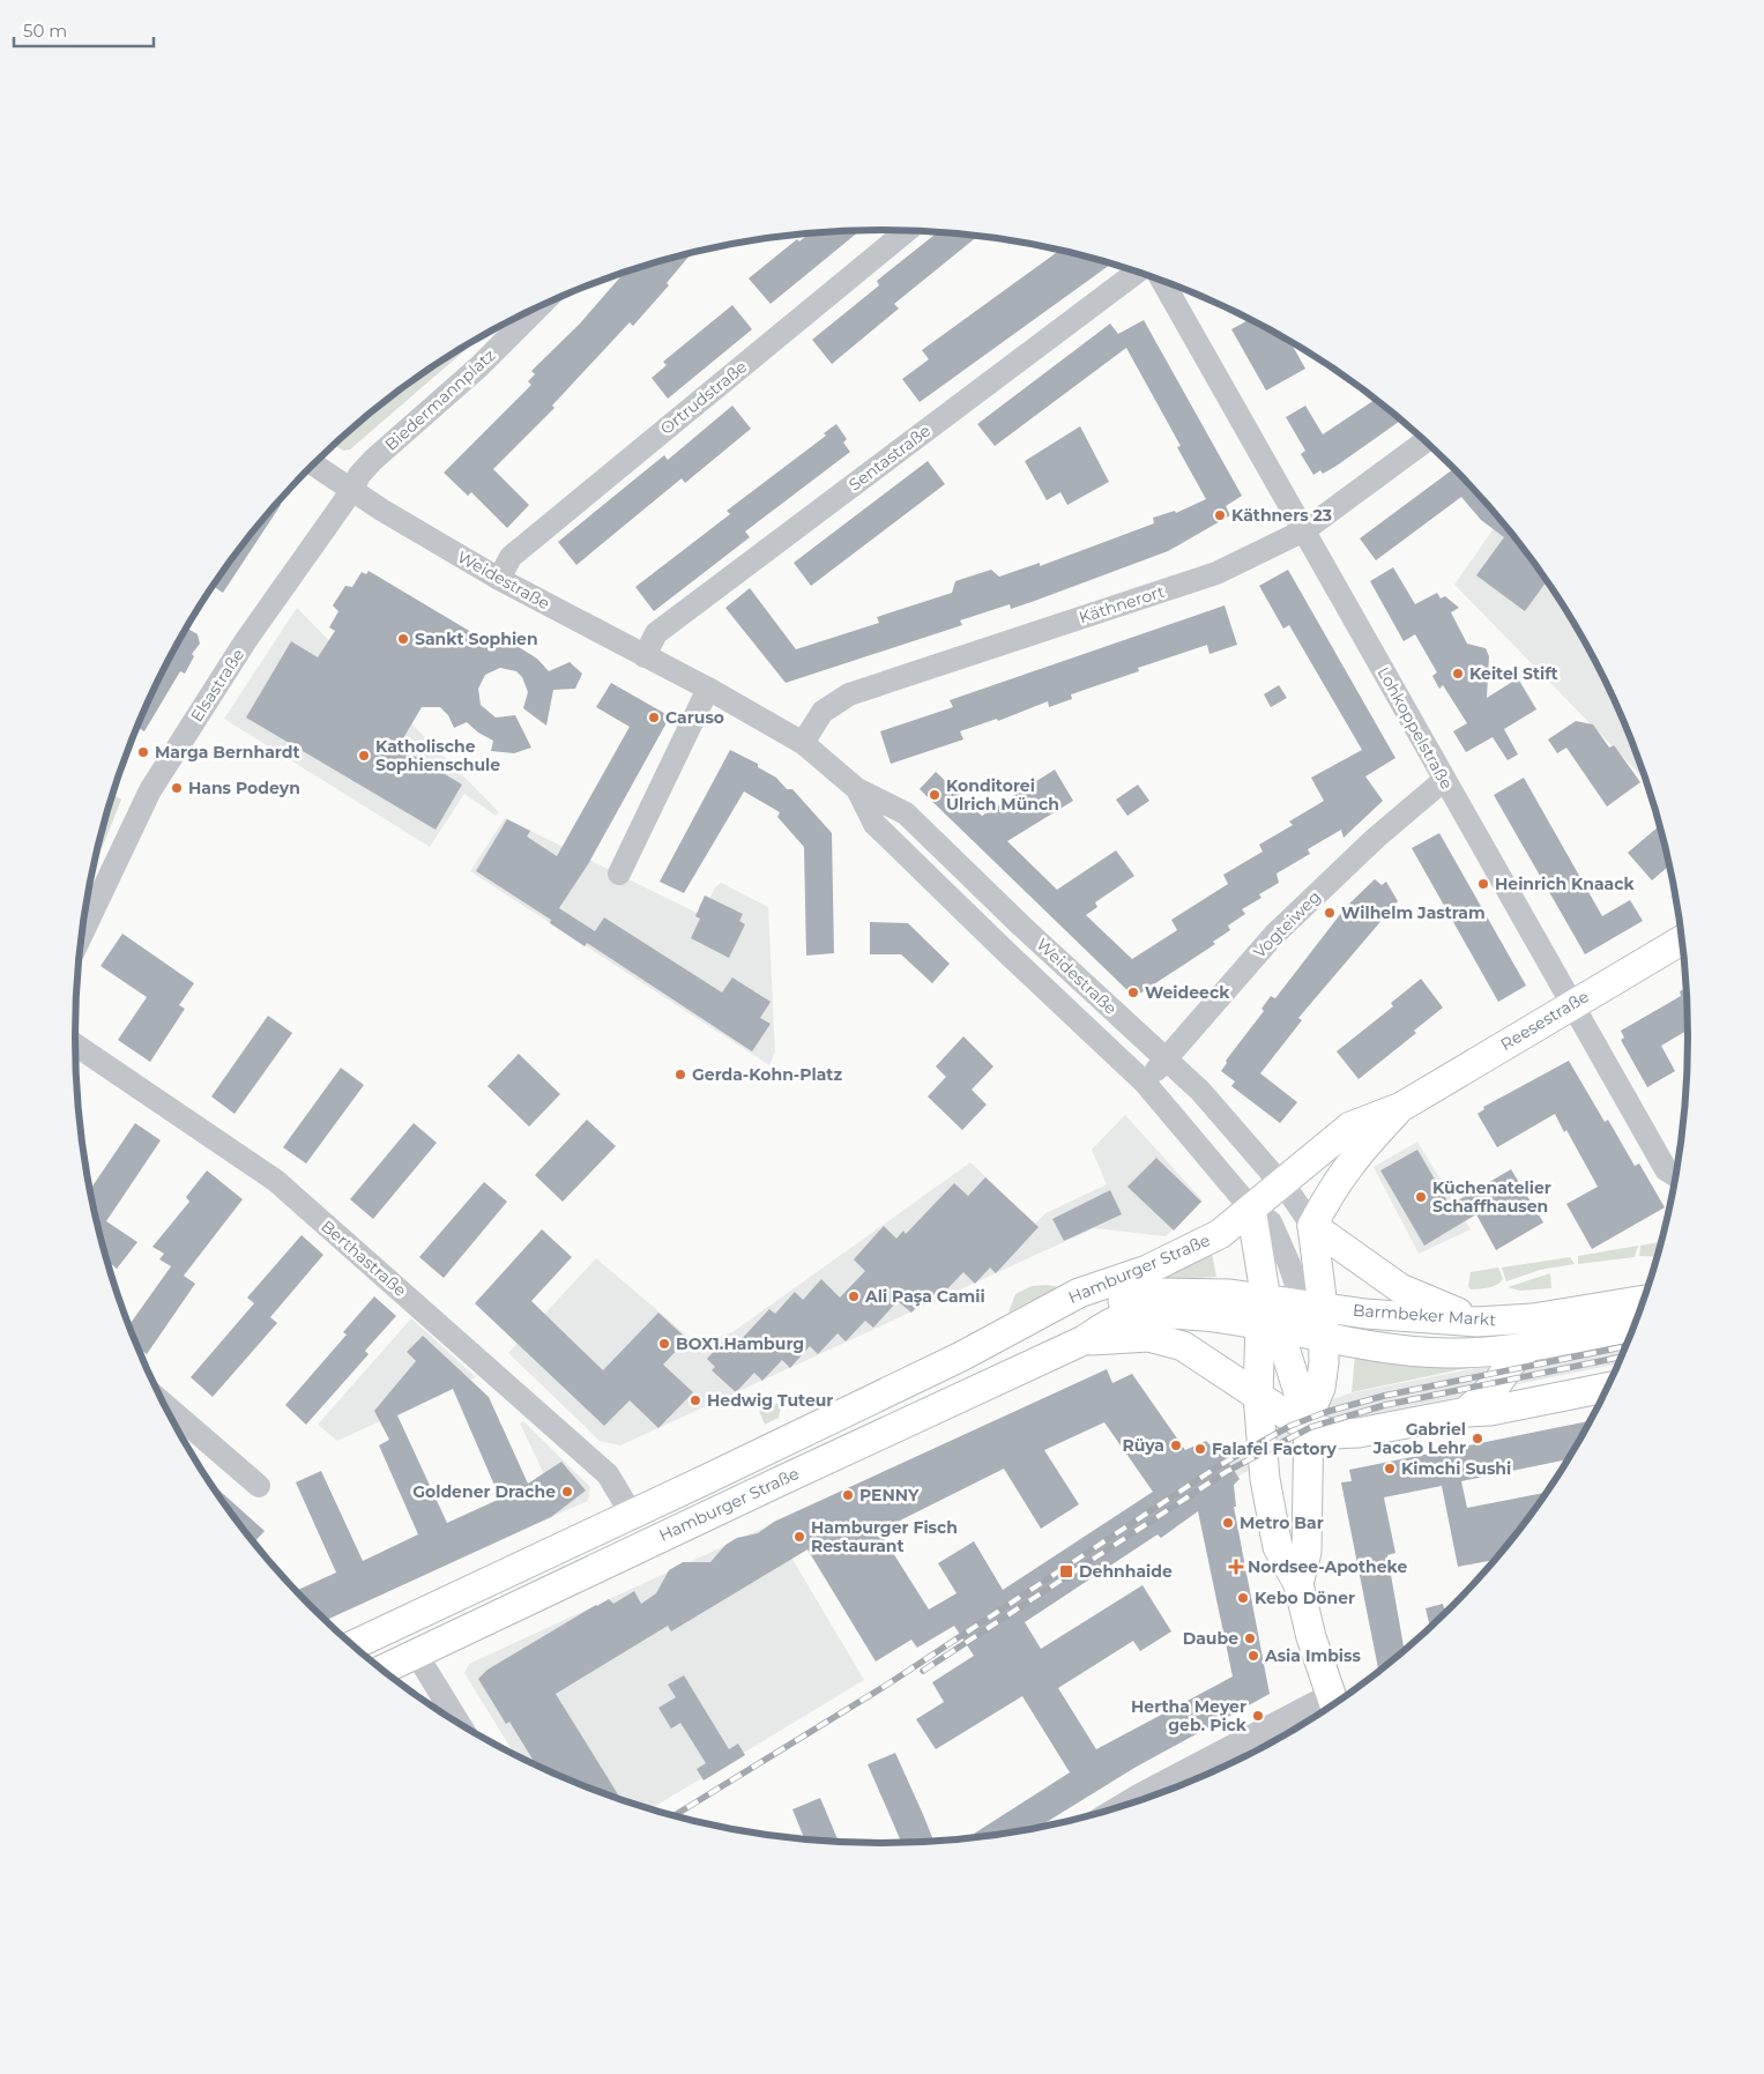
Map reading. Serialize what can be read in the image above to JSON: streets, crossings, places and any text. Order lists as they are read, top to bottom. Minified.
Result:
{"streets":{"main road":["Reesestraße","Hamburger Straße","Barmbeker Markt"],"street":["Ortrudstraße","Biedermannplatz","Sentastraße","Weidestraße","Käthnerort","Elsastraße","Lohkoppelstraße","Vogteiweg","Berthastraße"]},"crossings":[["Ortrudstraße","Weidestraße"],["Biedermannplatz","Weidestraße"],["Biedermannplatz","Elsastraße"],["Sentastraße","Weidestraße"],["Weidestraße","Käthnerort"],["Weidestraße","Elsastraße"],["Weidestraße","Vogteiweg"],["Weidestraße","Reesestraße"],["Weidestraße","Hamburger Straße"],["Weidestraße","Barmbeker Markt"],["Käthnerort","Lohkoppelstraße"],["Lohkoppelstraße","Vogteiweg"],["Lohkoppelstraße","Reesestraße"],["Reesestraße","Hamburger Straße"],["Berthastraße","Hamburger Straße"],["Hamburger Straße","Barmbeker Markt"]],"places":{"other":["Käthners 23","Sankt Sophien","Keitel Stift","Caruso","Marga Bernhardt","Katholische Sophienschule","Hans Podeyn","Konditorei Ulrich Münch","Heinrich Knaack","Wilhelm Jastram","Weideeck","Gerda-Kohn-Platz","Küchenatelier Schaffhausen","Ali Paşa Camii","BOX1.Hamburg","Hedwig Tuteur","Gabriel Jacob Lehr","Rüya","Falafel Factory","Kimchi Sushi","Goldener Drache","PENNY","Metro Bar","Hamburger Fisch Restaurant","Kebo Döner","Daube","Asia Imbiss","Hertha Meyer geb. Pick"],"health":["Nordsee-Apotheke"],"transit":["Dehnhaide"]},"scale_bar":"50 m"}
